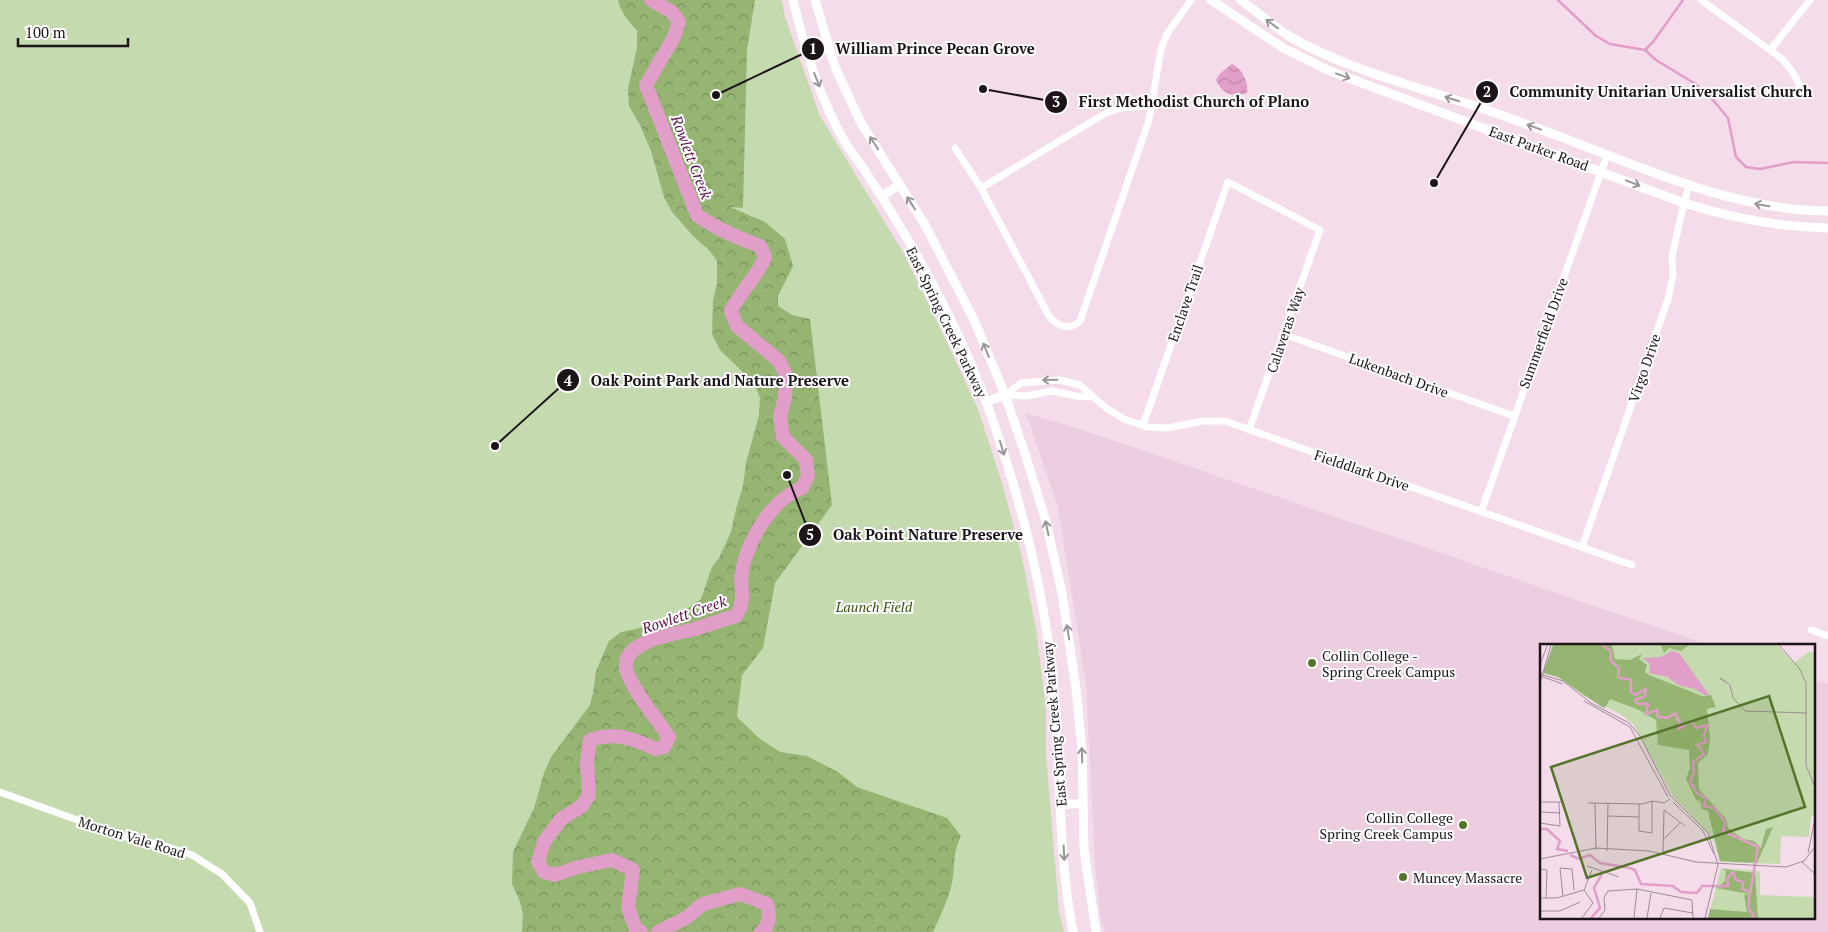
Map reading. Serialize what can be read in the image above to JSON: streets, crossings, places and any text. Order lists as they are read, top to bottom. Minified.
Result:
{"streets":{"main road":["East Parker Road","East Spring Creek Parkway"],"street":["Enclave Trail","Calaveras Way","Summerfield Drive","Virgo Drive","Lukenbach Drive","Fielddlark Drive","Morton Vale Road"]},"crossings":[["East Parker Road","Summerfield Drive"],["East Parker Road","Virgo Drive"],["Enclave Trail","Calaveras Way"],["Enclave Trail","Fielddlark Drive"],["East Spring Creek Parkway","Fielddlark Drive"],["Calaveras Way","Lukenbach Drive"],["Calaveras Way","Fielddlark Drive"],["Summerfield Drive","Lukenbach Drive"],["Summerfield Drive","Fielddlark Drive"],["Virgo Drive","Fielddlark Drive"]],"water":["Rowlett Creek"],"parks":["Launch Field"],"places":["First Methodist Church of Plano","William Prince Pecan Grove","Community Unitarian Universalist Church","Oak Point Park and Nature Preserve","Oak Point Nature Preserve","Collin College - Spring Creek Campus","Collin College Spring Creek Campus","Muncey Massacre"],"scale_bar":"100 m"}
